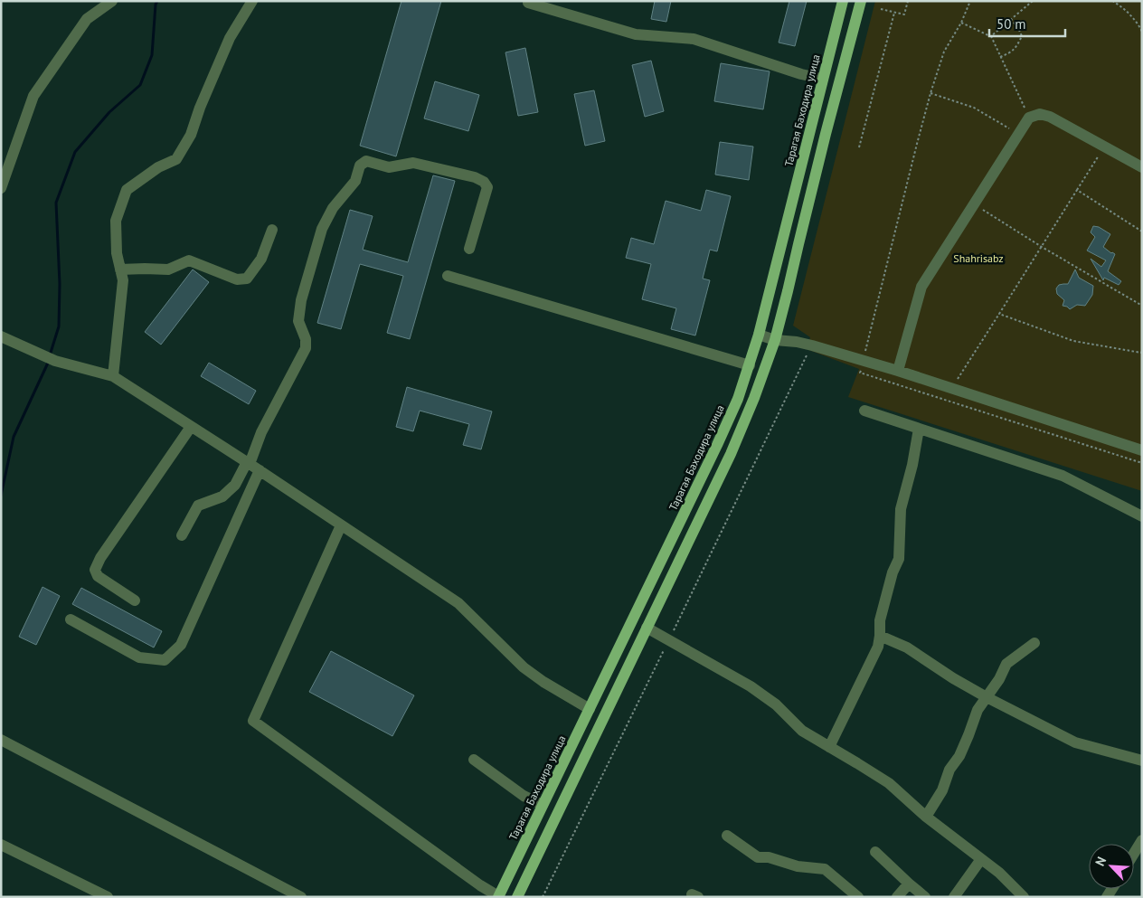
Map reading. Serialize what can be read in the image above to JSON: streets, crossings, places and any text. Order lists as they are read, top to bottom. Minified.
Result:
{"streets":{"main road":["Тарагая Баходира улица"]},"parks":["Shahrisabz"],"scale_bar":"50 m","north":"top left"}
